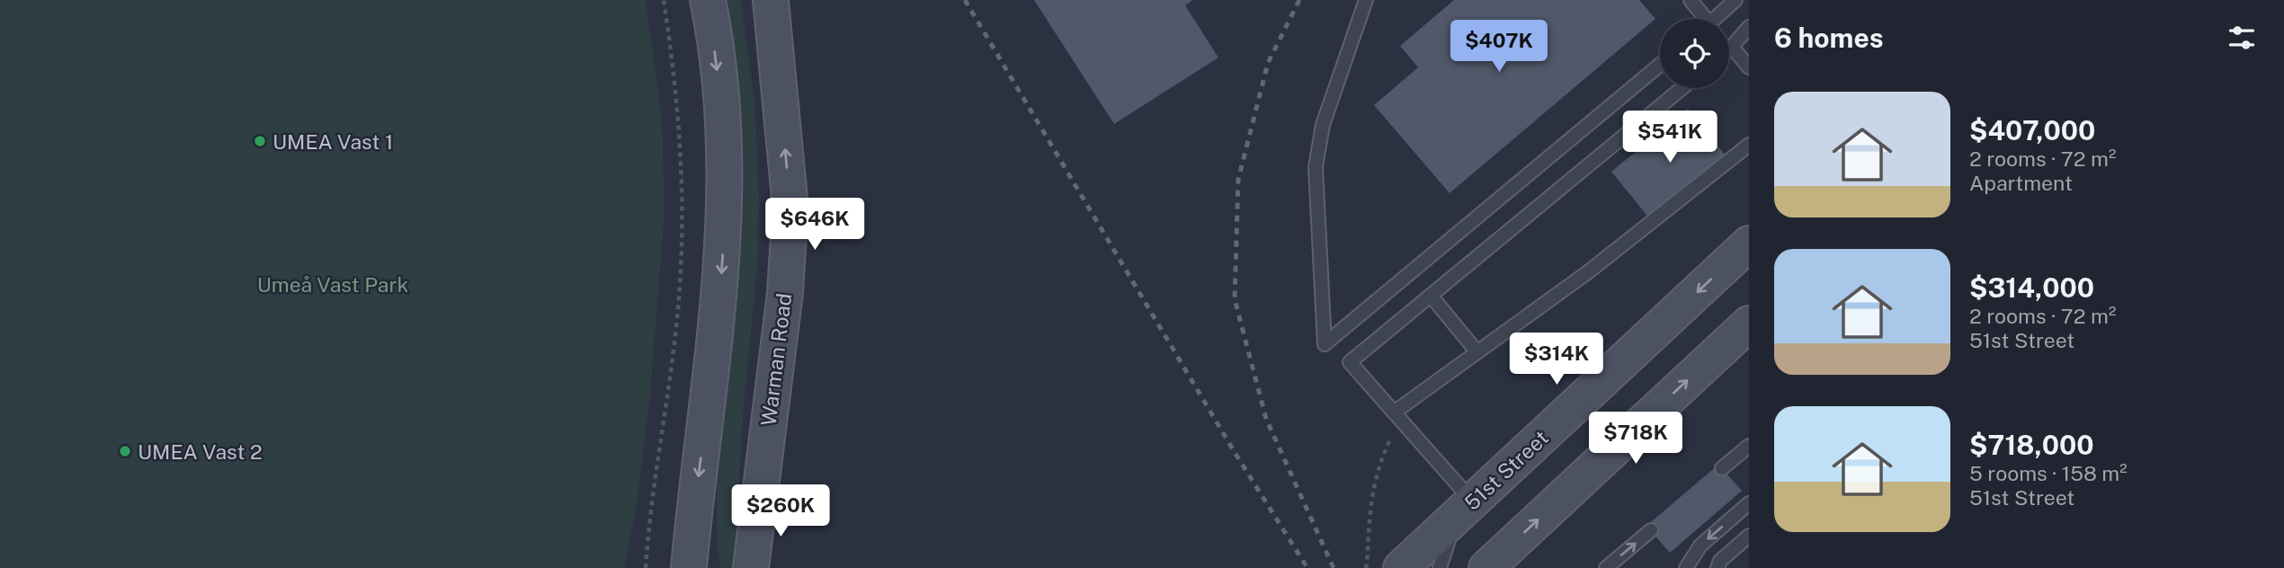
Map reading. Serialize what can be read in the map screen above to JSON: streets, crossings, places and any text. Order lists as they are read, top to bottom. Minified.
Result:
{"streets":{"main road":["Warman Road","51st Street"]},"parks":["Umeå Vast Park"],"places":["UMEA Vast 1","UMEA Vast 2"],"page":{"heading":"6 homes","price":["$407K","$541K","$646K","$314K","$718K","$260K"],"list":[{"name":"$407,000","note":"2 rooms · 72 m² · Apartment"},{"name":"$314,000","note":"2 rooms · 72 m² · 51st Street"},{"name":"$718,000","note":"5 rooms · 158 m² · 51st Street"}]}}
